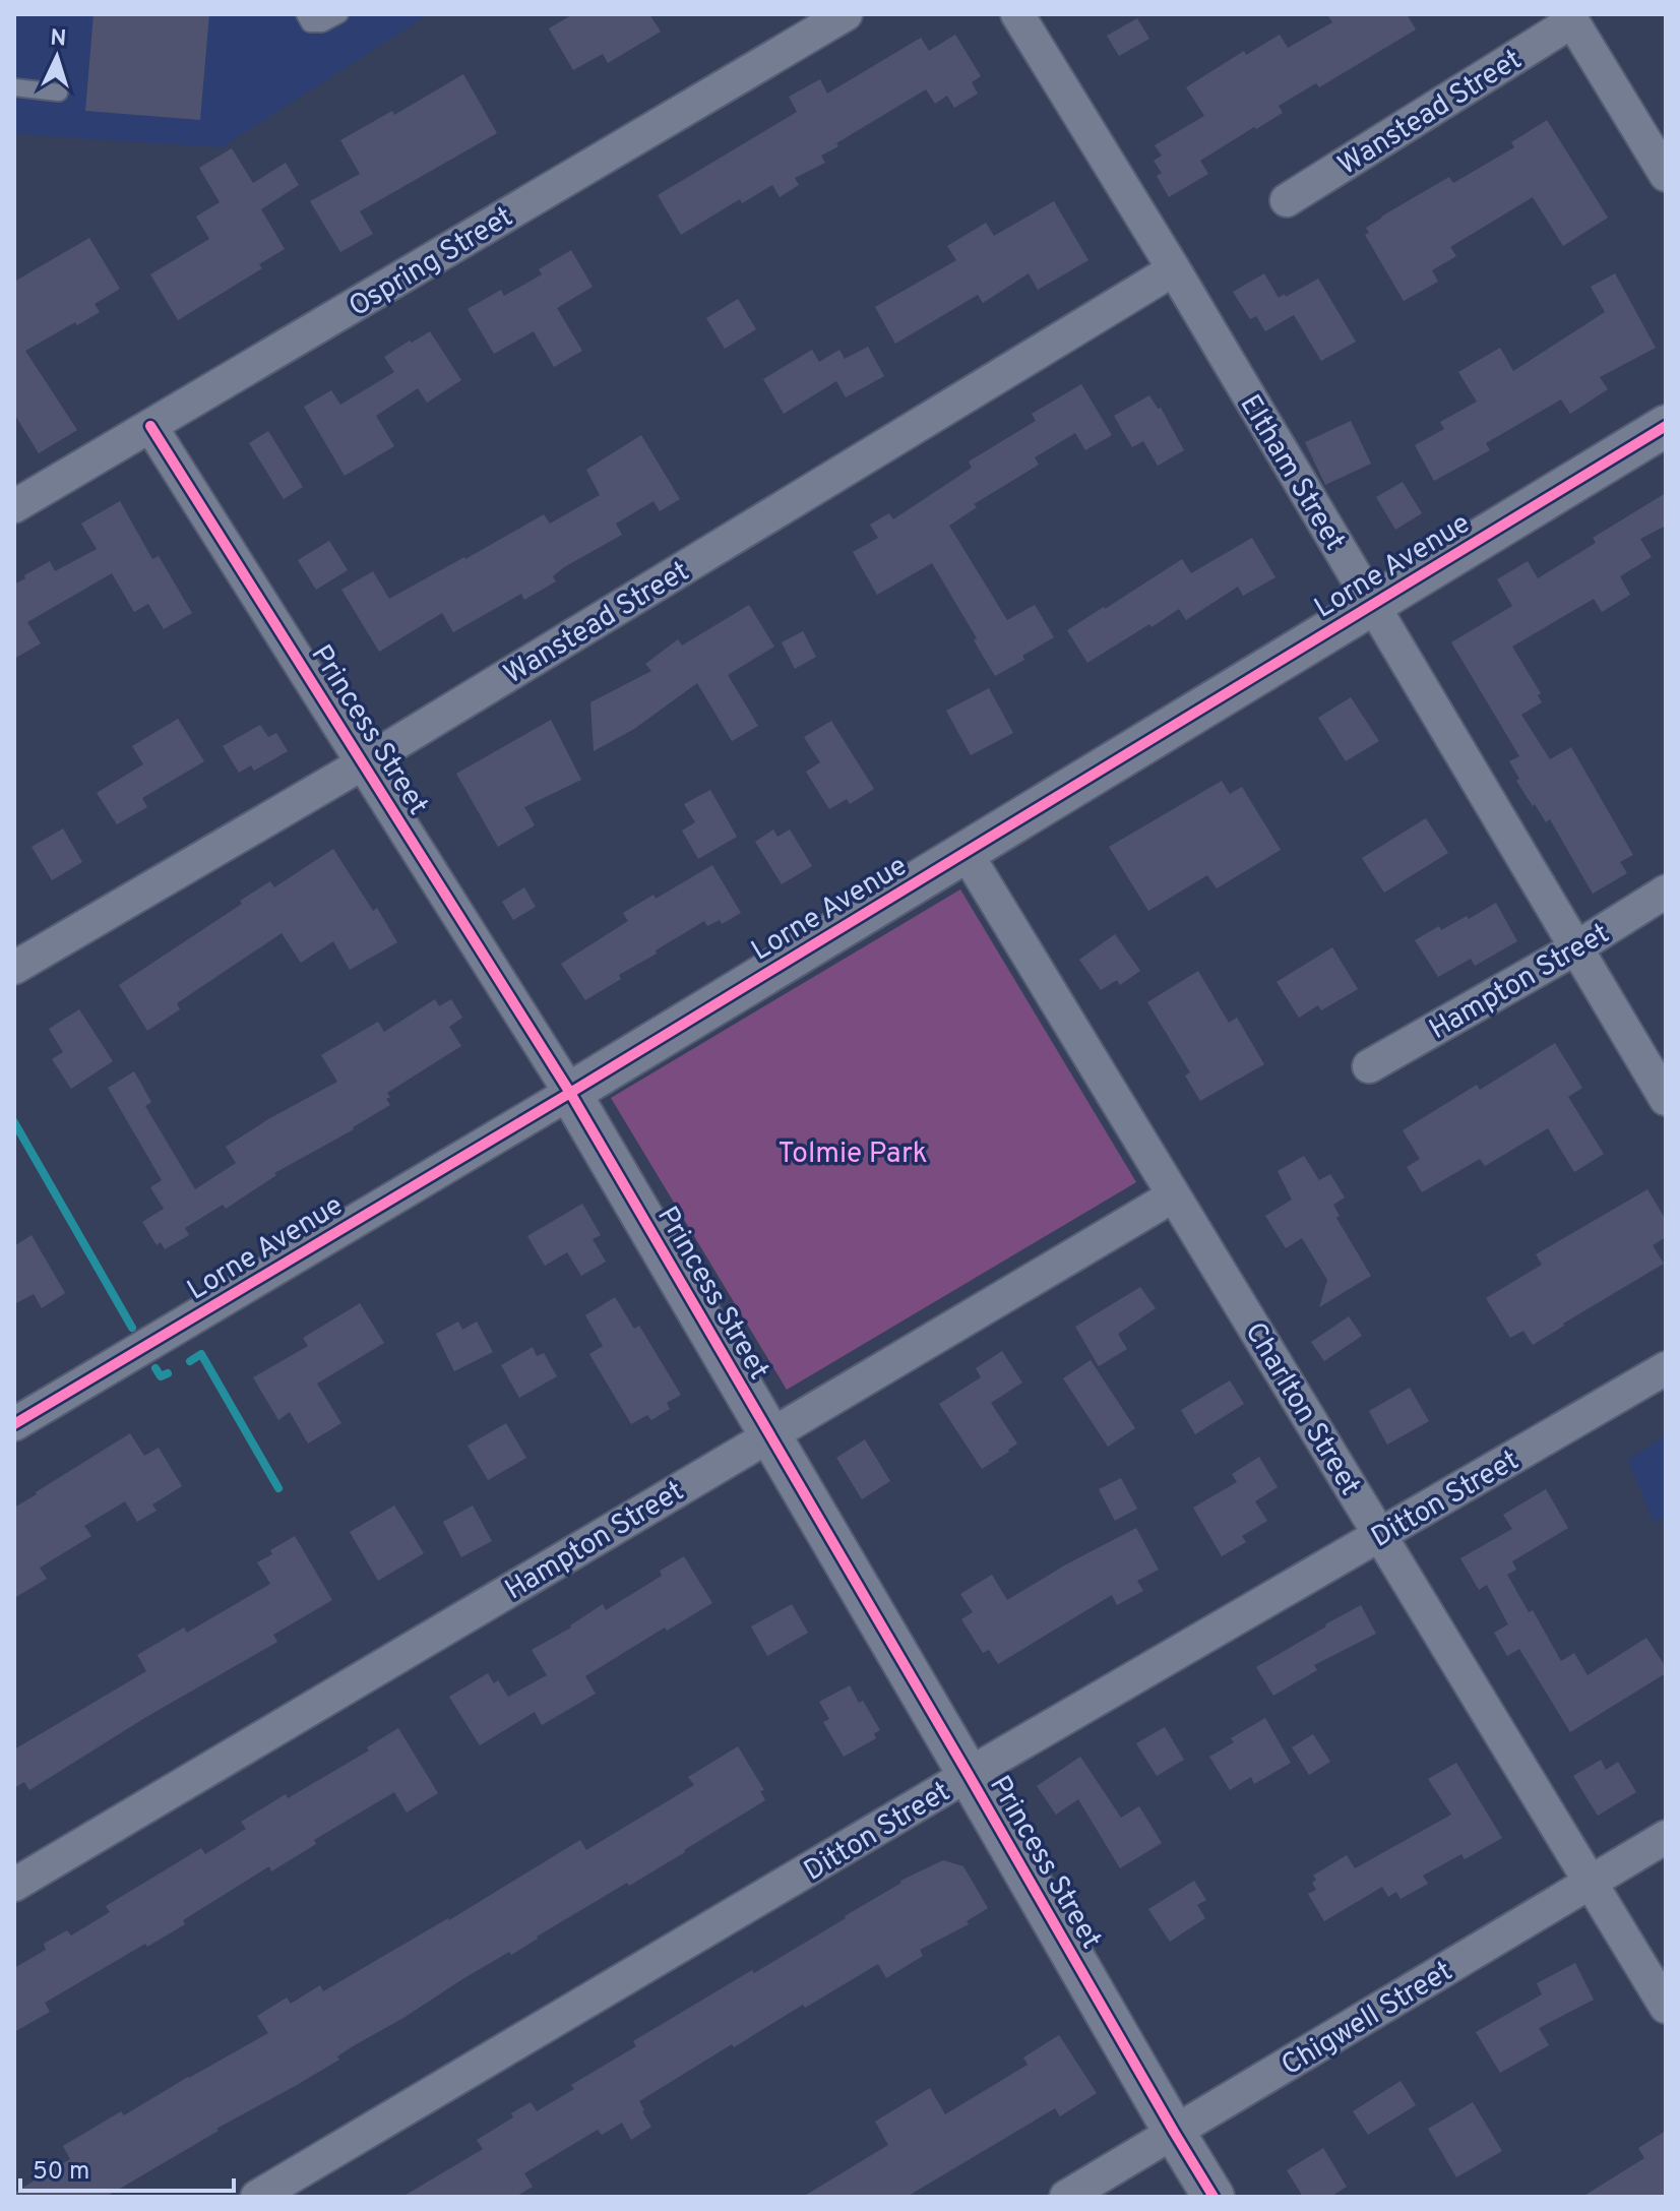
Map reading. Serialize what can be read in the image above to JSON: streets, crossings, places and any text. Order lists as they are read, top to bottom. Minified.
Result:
{"streets":{"street":["Wanstead Street","Ospring Street","Eltham Street","Lorne Avenue","Princess Street","Hampton Street","Charlton Street","Ditton Street","Chigwell Street"]},"crossings":[["Wanstead Street","Eltham Street"],["Wanstead Street","Princess Street"],["Ospring Street","Princess Street"],["Eltham Street","Lorne Avenue"],["Eltham Street","Hampton Street"],["Lorne Avenue","Princess Street"],["Lorne Avenue","Charlton Street"],["Princess Street","Hampton Street"],["Princess Street","Ditton Street"],["Princess Street","Chigwell Street"],["Hampton Street","Charlton Street"],["Charlton Street","Ditton Street"],["Charlton Street","Chigwell Street"]],"parks":["Tolmie Park"],"scale_bar":"50 m","north":"top"}
